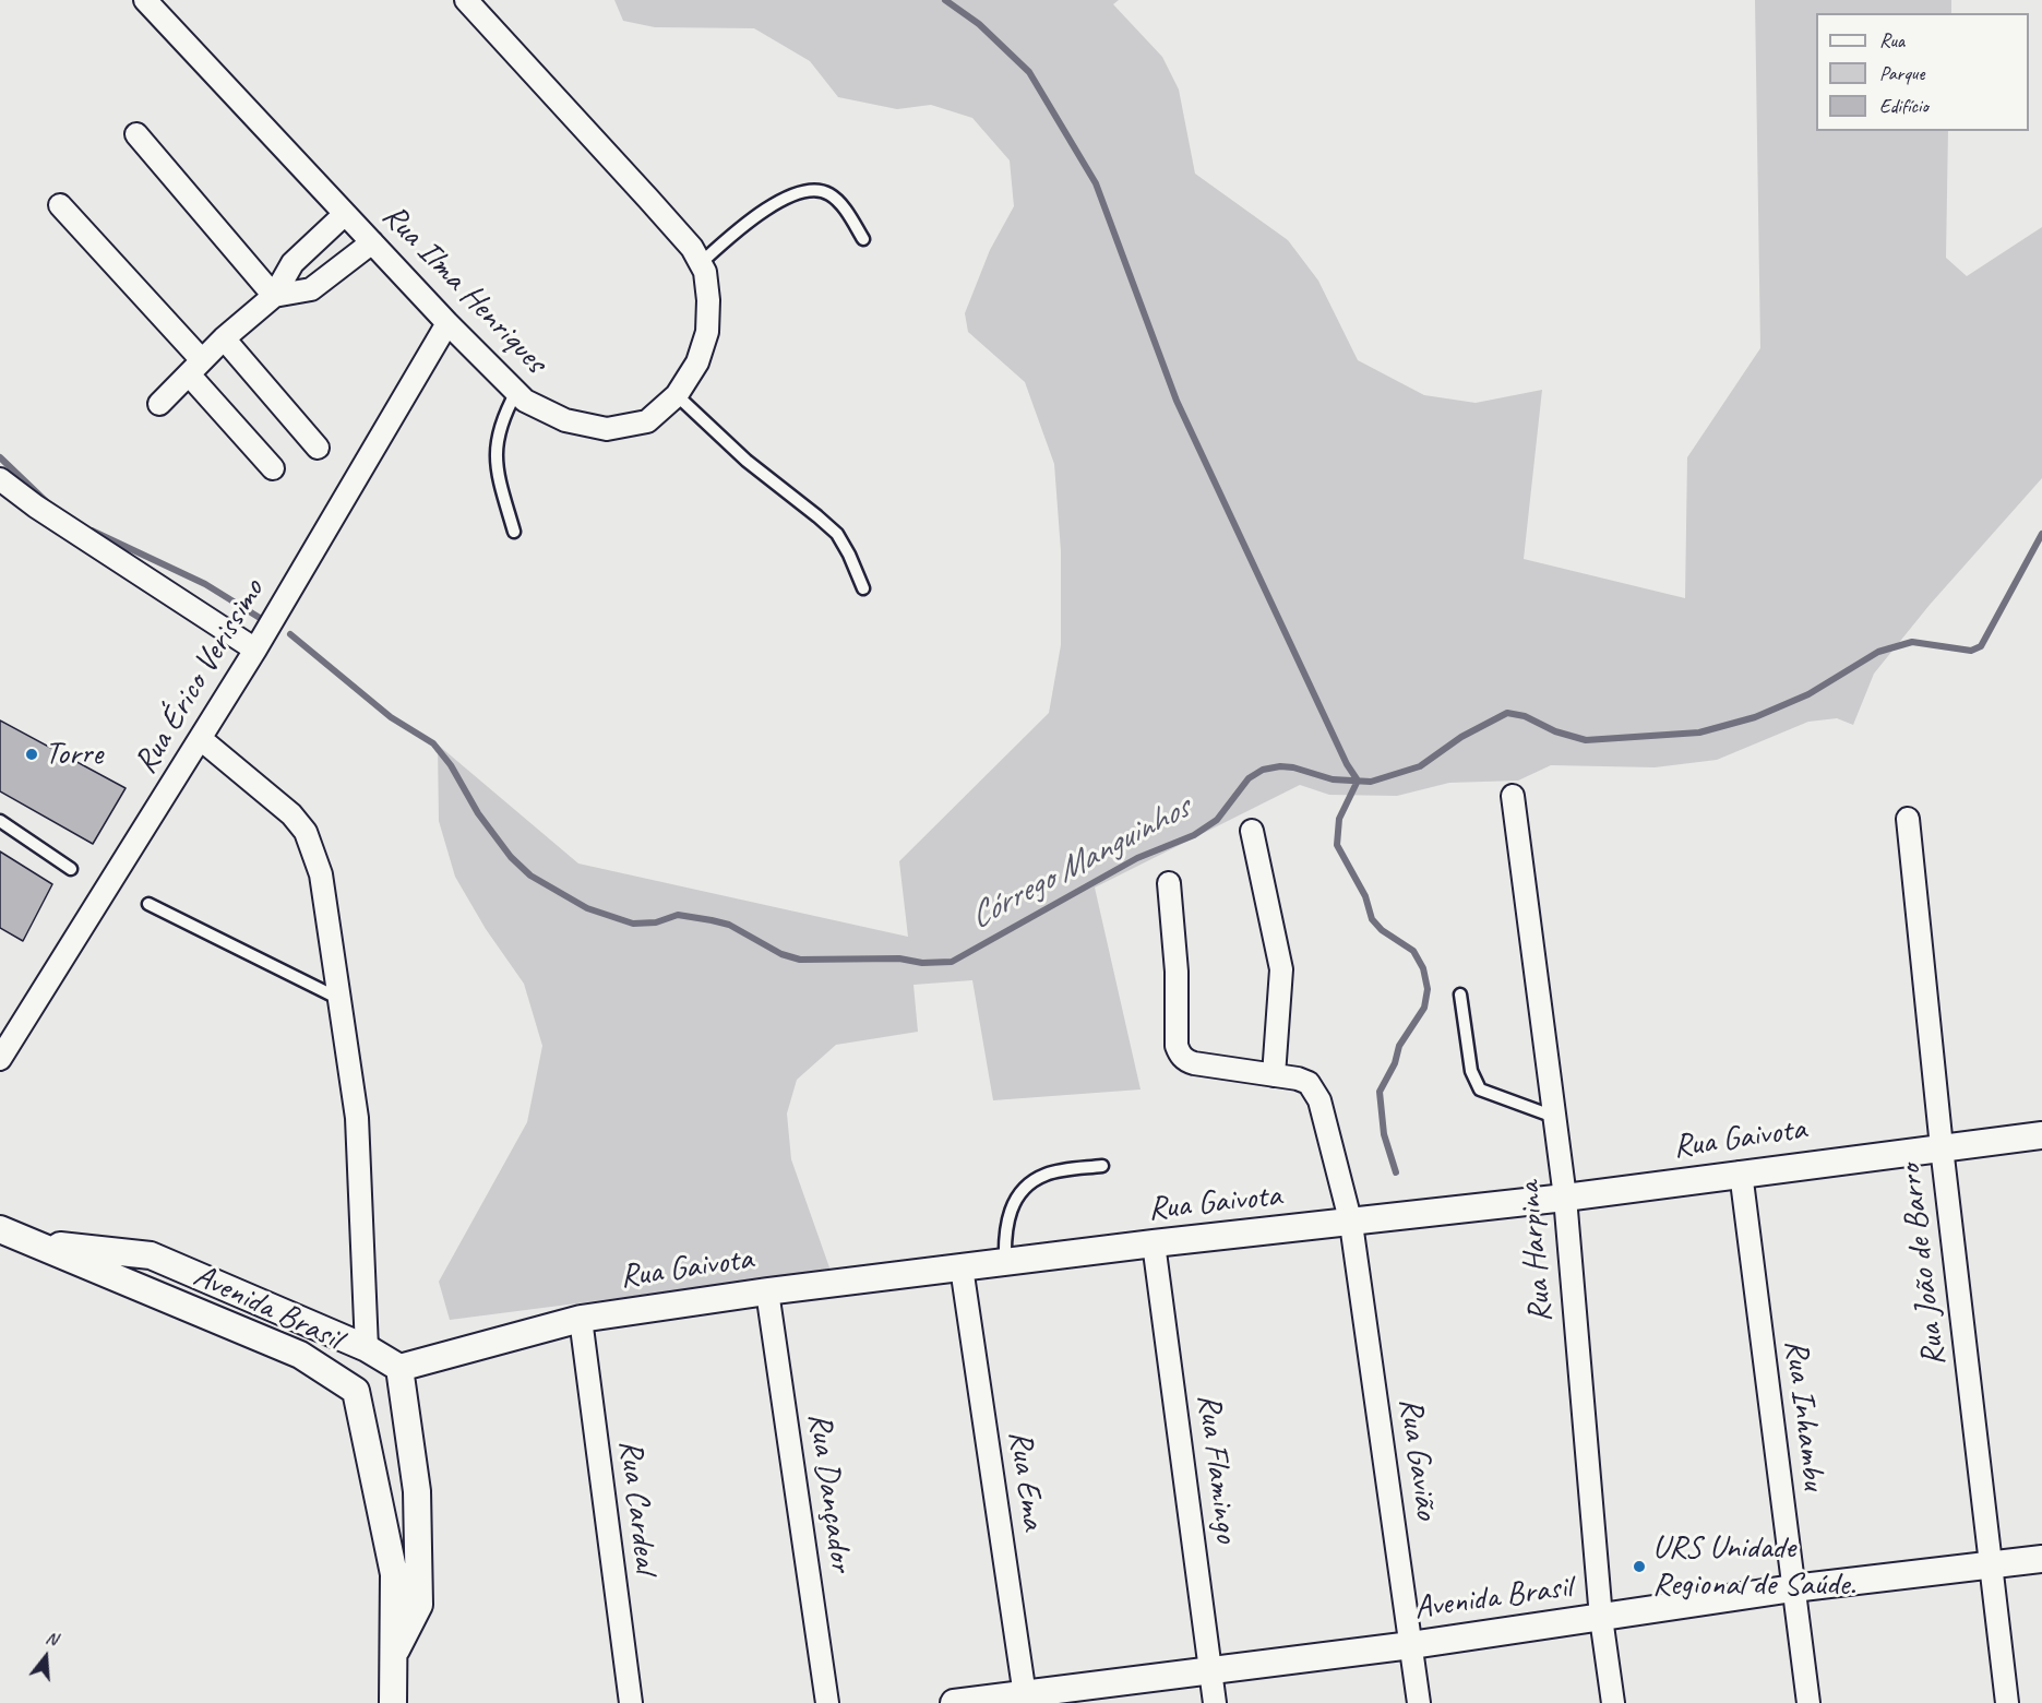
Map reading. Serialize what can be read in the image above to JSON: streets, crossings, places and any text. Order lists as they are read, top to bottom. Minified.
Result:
{"streets":{"street":["Rua Ilma Henriques","Rua Érico Verissimo","Rua Gaivota","Rua Harpina","Rua João de Barro","Avenida Brasil","Rua Inhambu","Rua Gavião","Rua Flamingo","Rua Ema","Rua Dançador","Rua Cardeal"]},"crossings":[["Rua Ilma Henriques","Rua Érico Verissimo"],["Rua Gaivota","Rua Harpina"],["Rua Gaivota","Rua João de Barro"],["Rua Gaivota","Rua Inhambu"],["Rua Gaivota","Rua Gavião"],["Rua Gaivota","Rua Flamingo"],["Rua Gaivota","Rua Ema"],["Rua Gaivota","Rua Dançador"],["Rua Gaivota","Rua Cardeal"],["Rua Harpina","Avenida Brasil"],["Rua João de Barro","Avenida Brasil"],["Avenida Brasil","Rua Inhambu"],["Avenida Brasil","Rua Gavião"],["Avenida Brasil","Rua Flamingo"],["Avenida Brasil","Rua Ema"]],"water":["Córrego Manguinhos"],"places":["Torre","URS Unidade Regional de Saúde."],"legend":["Rua","Parque","Edifício"],"north":"top"}
